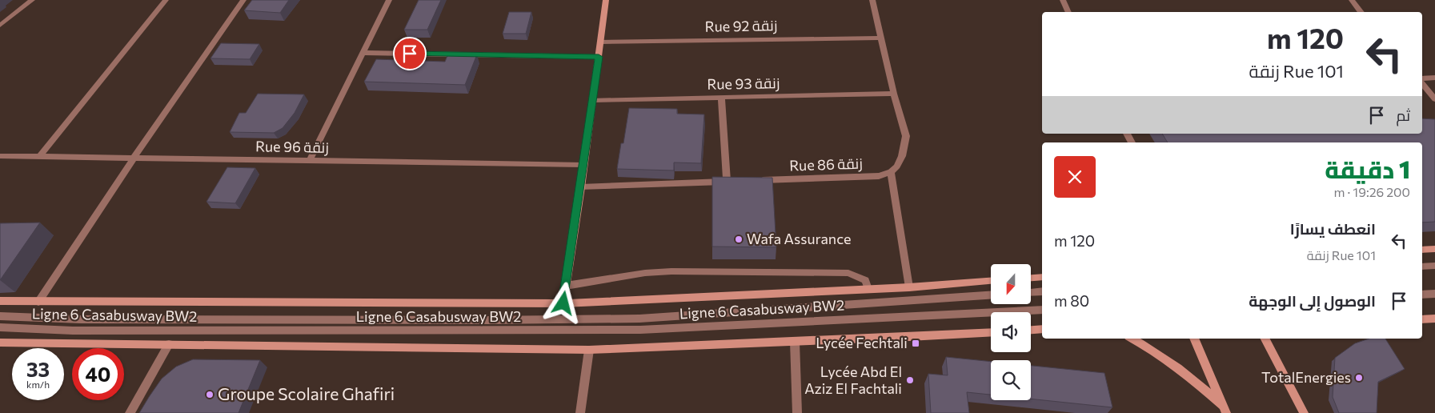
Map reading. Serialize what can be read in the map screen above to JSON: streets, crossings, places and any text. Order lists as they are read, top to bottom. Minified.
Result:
{"streets":{"street":["Rue 92 زنقة","Rue 93 زنقة","Rue 96 زنقة","Rue 86 زنقة","Ligne 6 Casabusway BW2"]},"places":{"other":["Wafa Assurance","TotalEnergies","Lycée Abd El Aziz El Fachtali","Groupe Scolaire Ghafiri"],"transit":["Lycée Fechtali"]},"north":"bottom","page":{"turn":["120 m","Rue 101 زنقة"],"then":"ثم","heading":["1 دقيقة","200 m · 19:26"],"list":[{"name":"انعطف يسارًا","note":"Rue 101 زنقة","value":"120 m"},{"name":"الوصول إلى الوجهة","value":"80 m"}],"speed":"33 km/h","limit":"40"}}
